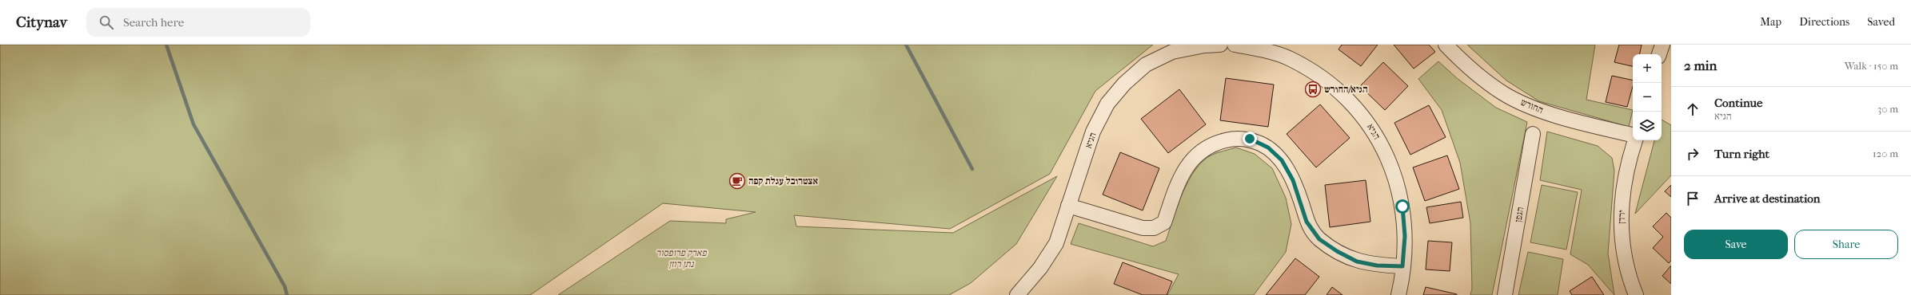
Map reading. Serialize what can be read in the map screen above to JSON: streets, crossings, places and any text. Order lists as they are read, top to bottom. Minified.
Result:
{"streets":{"street":["החורש","הגיא","הגפן","ירדן"]},"parks":["פארק פרופסור נתן רוזן"],"places":{"bus stop":["הגיא/החורש"],"cafe":["אצטרובל עגלת קפה"]},"page":{"header":"Citynav","search":"Search here","nav":["Map","Directions","Saved"],"heading":["2 min","Walk · 150 m"],"map_buttons":["+","−"],"list":[["Continue","הגיא","30 m"],["Turn right","120 m"],"Arrive at destination"],"buttons":["Save","Share"]}}
